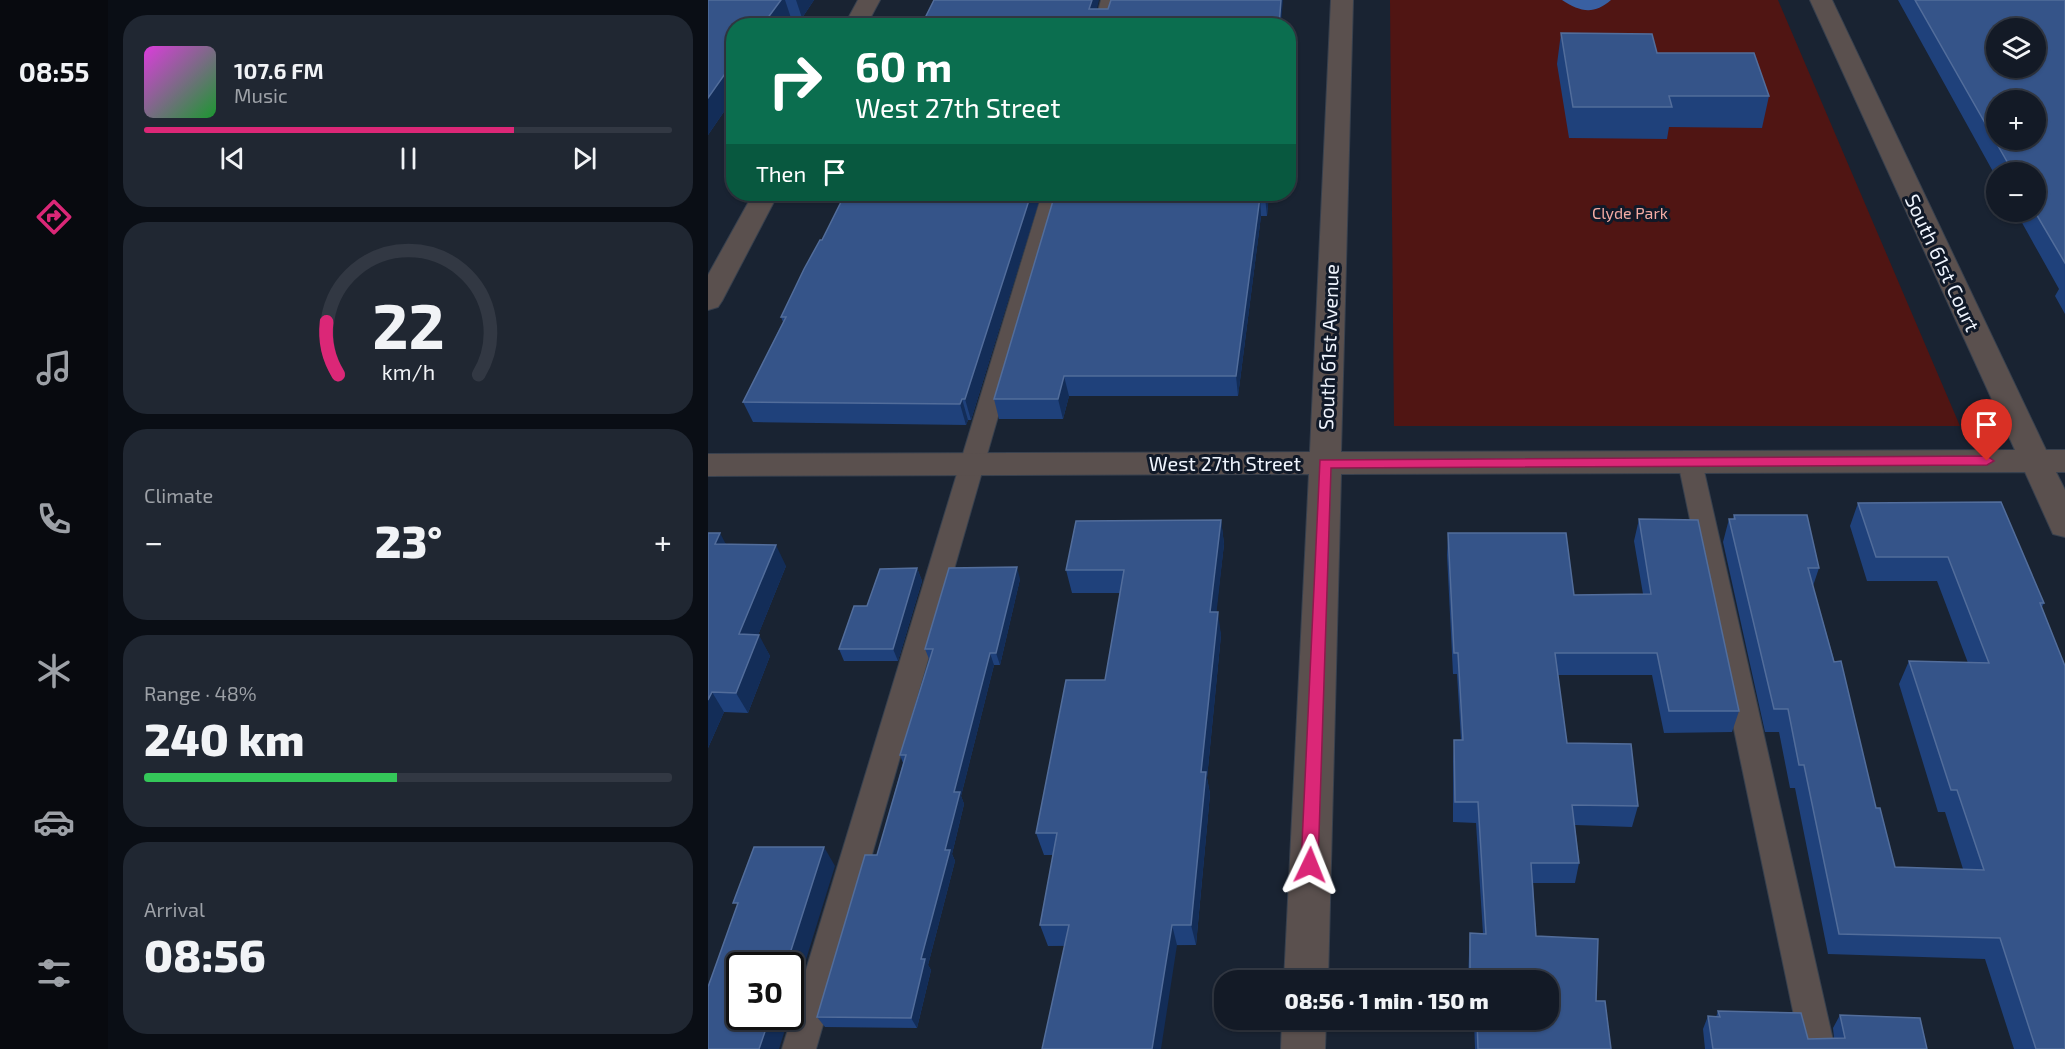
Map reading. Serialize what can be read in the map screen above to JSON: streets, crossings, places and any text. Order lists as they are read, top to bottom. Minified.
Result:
{"streets":{"street":["South 61st Court","South 61st Avenue","West 27th Street"]},"crossings":[["South 61st Court","West 27th Street"],["South 61st Avenue","West 27th Street"]],"parks":["Clyde Park"],"page":{"tabs":"08:55","map_buttons":["+","−"],"turn":["60 m","West 27th Street"],"song":["107.6 FM","Music"],"then":"Then","tile":["Climate",["Range · 48%","240 km"],["Arrival","08:56"]],"heat":["−","23°","+"],"limit":"30","trip":"08:56 · 1 min · 150 m","gauge":["22","km/h"]}}
